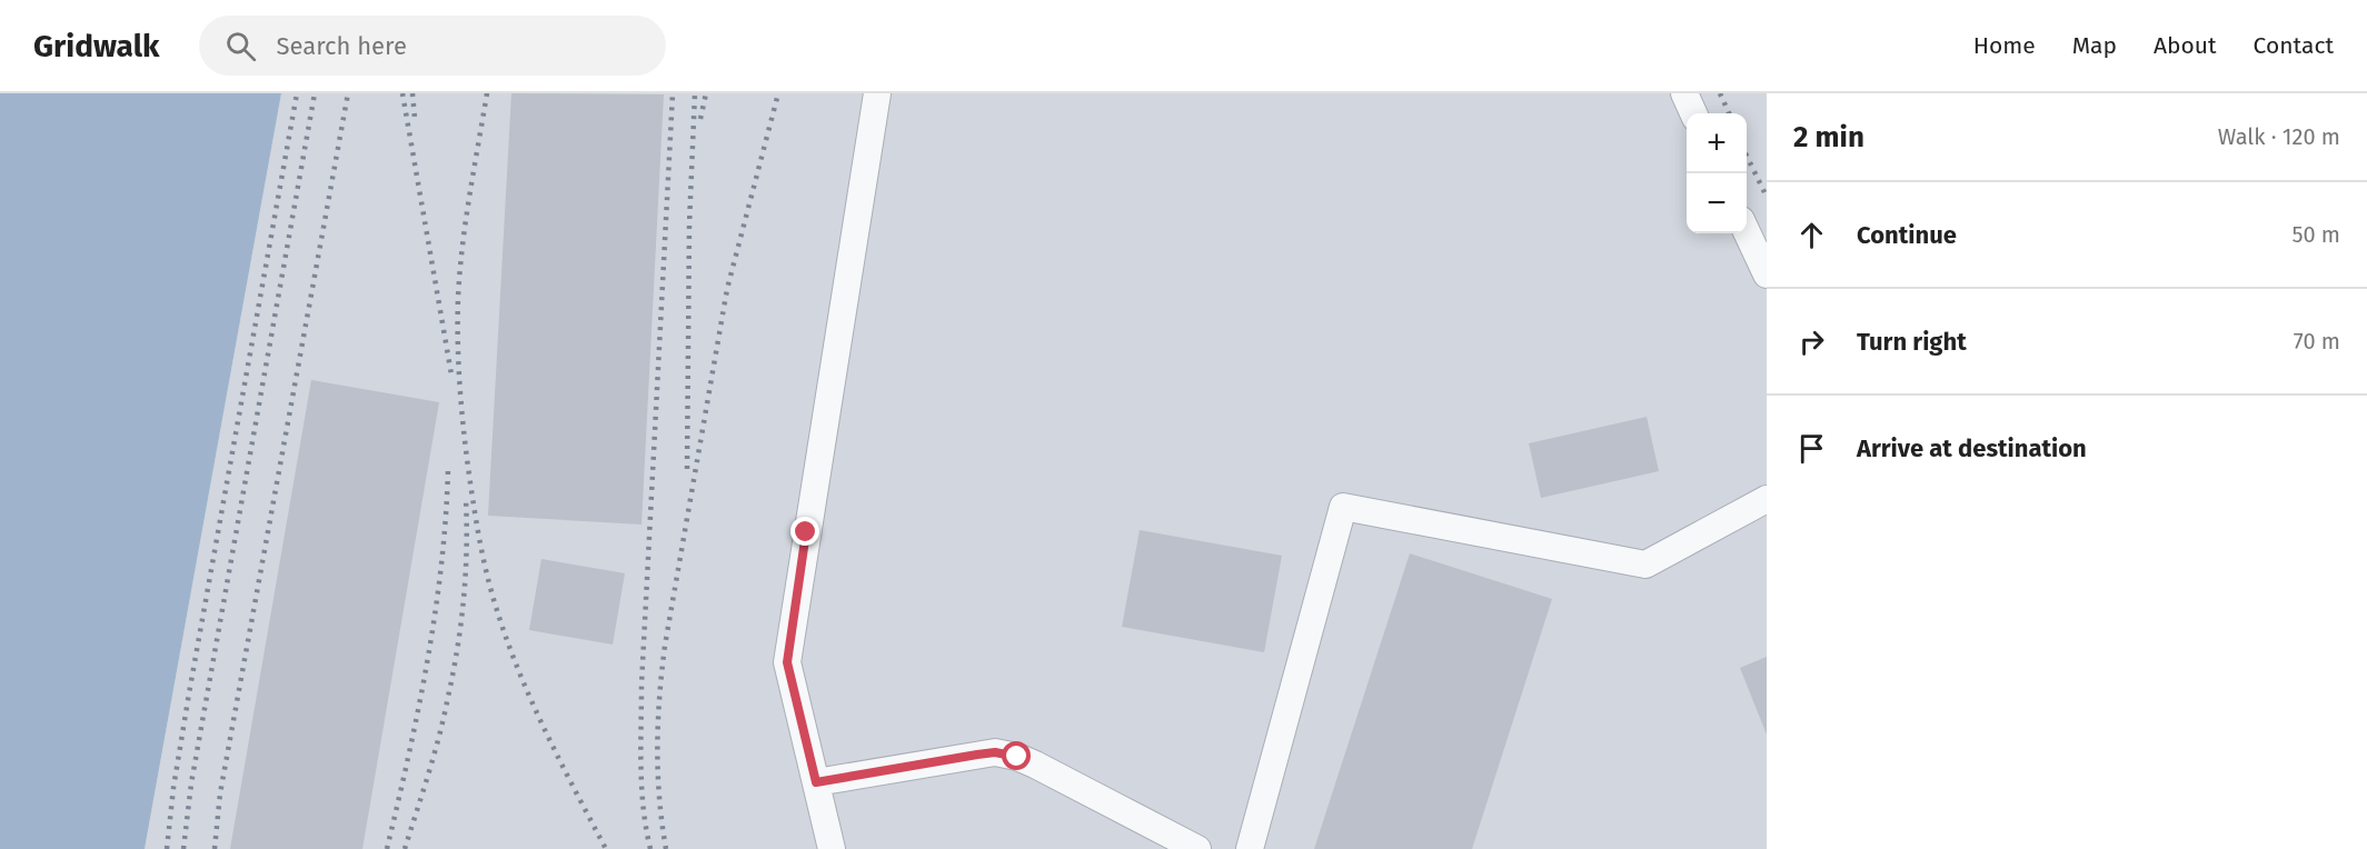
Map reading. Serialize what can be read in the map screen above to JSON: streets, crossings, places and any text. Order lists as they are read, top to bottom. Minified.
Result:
{"page":{"header":"Gridwalk","search":"Search here","nav":["Home","Map","About","Contact"],"heading":["2 min","Walk · 120 m"],"map_buttons":["+","−"],"list":[["Continue","50 m"],["Turn right","70 m"],"Arrive at destination"]}}
